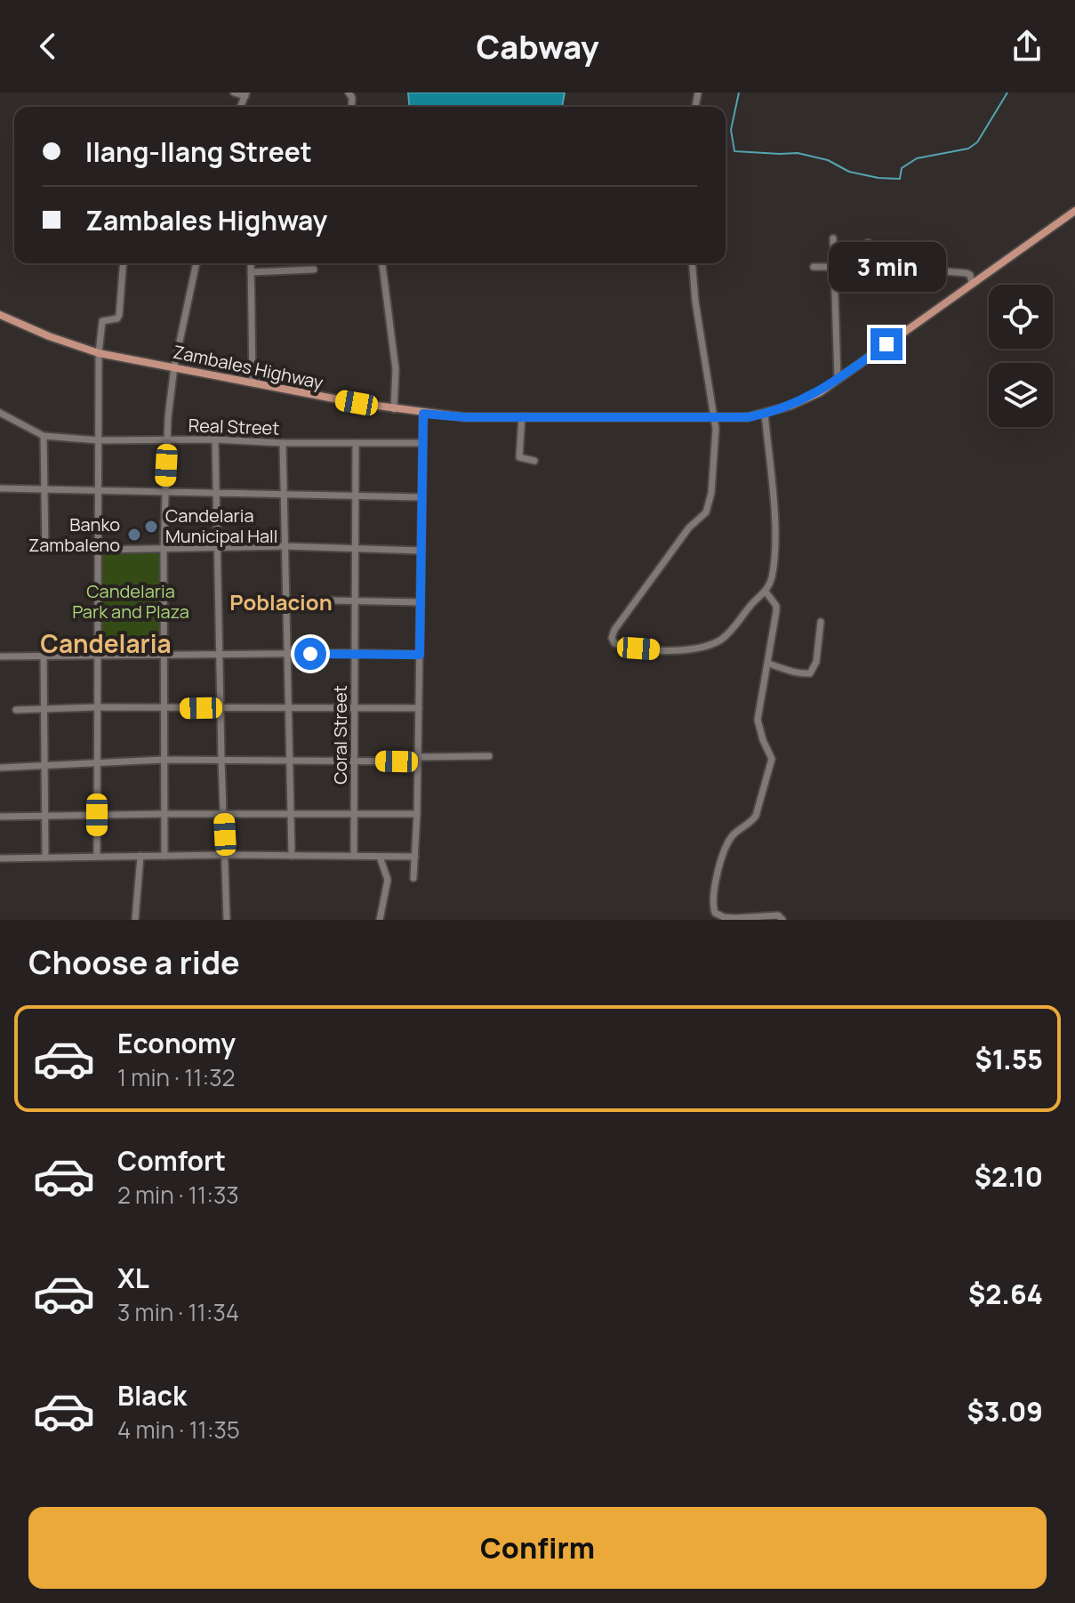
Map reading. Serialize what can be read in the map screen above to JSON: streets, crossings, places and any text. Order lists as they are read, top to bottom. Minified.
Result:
{"streets":{"main road":["Zambales Highway"],"street":["Real Street","Coral Street"]},"crossings":[["Real Street","Coral Street"]],"districts":["Poblacion","Candelaria"],"parks":["Candelaria Park and Plaza"],"places":["Candelaria Municipal Hall","Banko Zambaleno"],"page":{"header":"Cabway","banner":["Ilang-Ilang Street","Zambales Highway"],"bubble":"3 min","heading":"Choose a ride","list":[{"name":"Economy","note":"1 min · 11:32","value":"$1.55"},{"name":"Comfort","note":"2 min · 11:33","value":"$2.10"},{"name":"XL","note":"3 min · 11:34","value":"$2.64"},{"name":"Black","note":"4 min · 11:35","value":"$3.09"}],"buttons":"Confirm"}}
